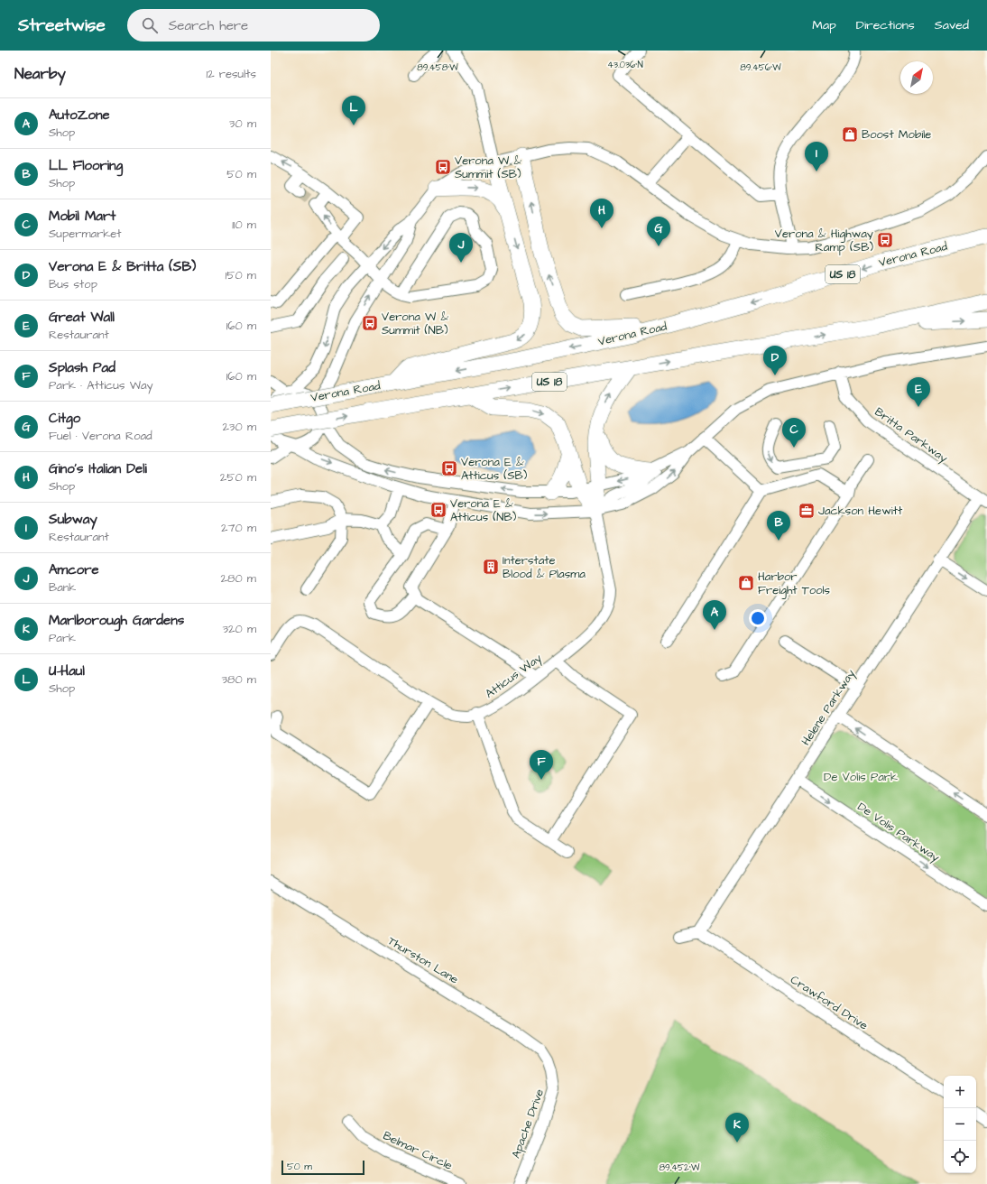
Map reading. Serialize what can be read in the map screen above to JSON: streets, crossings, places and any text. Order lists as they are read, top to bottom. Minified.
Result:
{"streets":{"highway":["Verona Road","US 18"],"street":["Britta Parkway","Atticus Way","Helene Parkway","De Volis Parkway","Thurston Lane","Crawford Drive","Apache Drive","Belmar Circle"]},"crossings":[["Verona Road","US 18"],["Britta Parkway","Helene Parkway"],["Helene Parkway","De Volis Parkway"],["Helene Parkway","Crawford Drive"],["Thurston Lane","Apache Drive"]],"parks":["De Volis Park"],"places":{"shop":["Boost Mobile","Harbor Freight Tools"],"bus stop":["Verona W & Summit (SB)","Verona & Highway Ramp (SB)","Verona W & Summit (NB)","Verona E & Atticus (SB)","Verona E & Atticus (NB)"],"office":["Jackson Hewitt"],"building":["Interstate Blood & Plasma"]},"scale_bar":"50 m","north":"top right","page":{"header":"Streetwise","search":"Search here","nav":["Map","Directions","Saved"],"heading":["Nearby","12 results"],"pins":["L","I","H","G","J","D","E","C","B","A","F","K"],"list":[{"mark":"A","name":"AutoZone","note":"Shop","value":"30 m"},{"mark":"B","name":"LL Flooring","note":"Shop","value":"50 m"},{"mark":"C","name":"Mobil Mart","note":"Supermarket","value":"110 m"},{"mark":"D","name":"Verona E & Britta (SB)","note":"Bus stop","value":"150 m"},{"mark":"E","name":"Great Wall","note":"Restaurant","value":"160 m"},{"mark":"F","name":"Splash Pad","note":"Park · Atticus Way","value":"160 m"},{"mark":"G","name":"Citgo","note":"Fuel · Verona Road","value":"230 m"},{"mark":"H","name":"Gino's Italian Deli","note":"Shop","value":"250 m"},{"mark":"I","name":"Subway","note":"Restaurant","value":"270 m"},{"mark":"J","name":"Amcore","note":"Bank","value":"280 m"},{"mark":"K","name":"Marlborough Gardens","note":"Park","value":"320 m"},{"mark":"L","name":"U-Haul","note":"Shop","value":"380 m"}],"map_buttons":["+","−"],"scale":"50 m"},"coordinates":["43.036°N","89.458°W","89.456°W","89.452°W"]}
